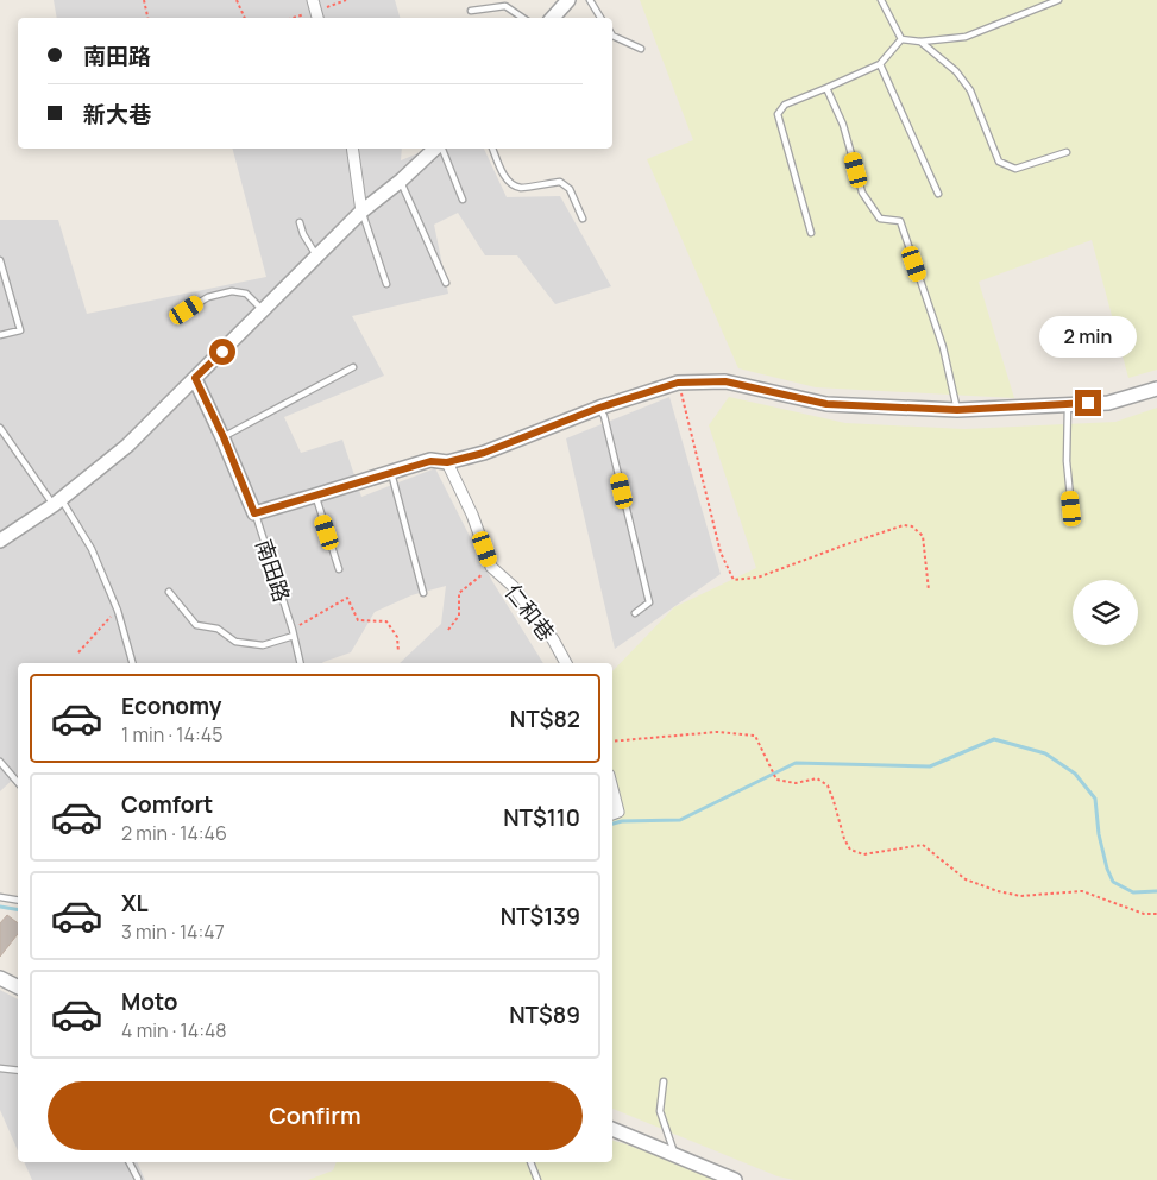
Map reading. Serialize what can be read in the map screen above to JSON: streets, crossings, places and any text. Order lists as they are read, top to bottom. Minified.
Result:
{"streets":{"street":["南田路","仁和巷"]},"page":{"banner":["南田路","新大巷"],"bubble":"2 min","list":[{"name":"Economy","note":"1 min · 14:45","value":"NT$82"},{"name":"Comfort","note":"2 min · 14:46","value":"NT$110"},{"name":"XL","note":"3 min · 14:47","value":"NT$139"},{"name":"Moto","note":"4 min · 14:48","value":"NT$89"}],"buttons":"Confirm"}}
